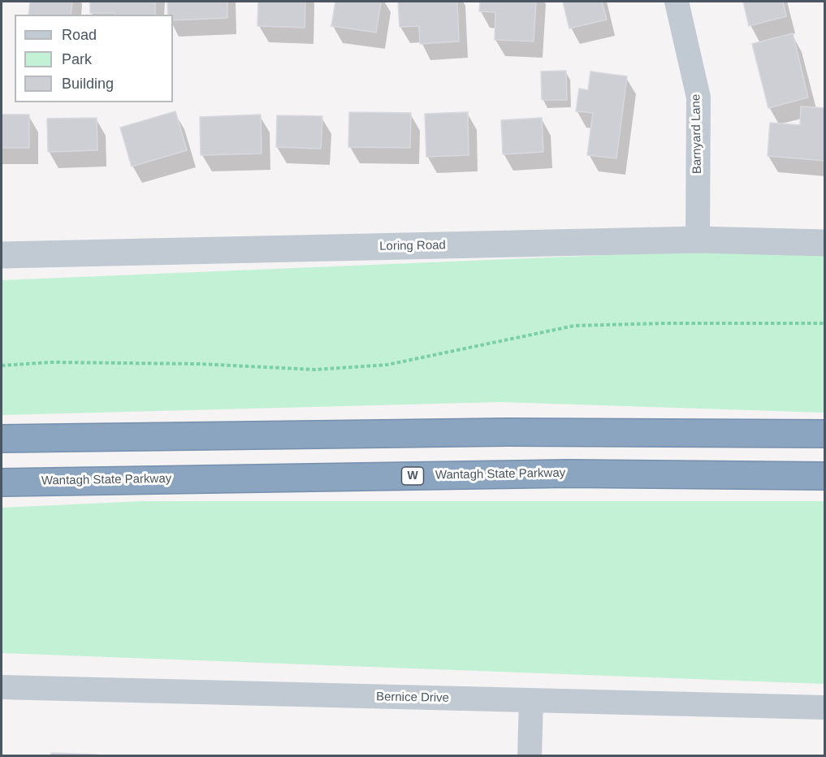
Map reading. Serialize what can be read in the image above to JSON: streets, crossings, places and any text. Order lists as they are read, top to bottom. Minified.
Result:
{"streets":{"highway":["Wantagh State Parkway","W"],"street":["Barnyard Lane","Loring Road","Bernice Drive"]},"crossings":[["Barnyard Lane","Loring Road"]],"legend":["Road","Park","Building"]}
